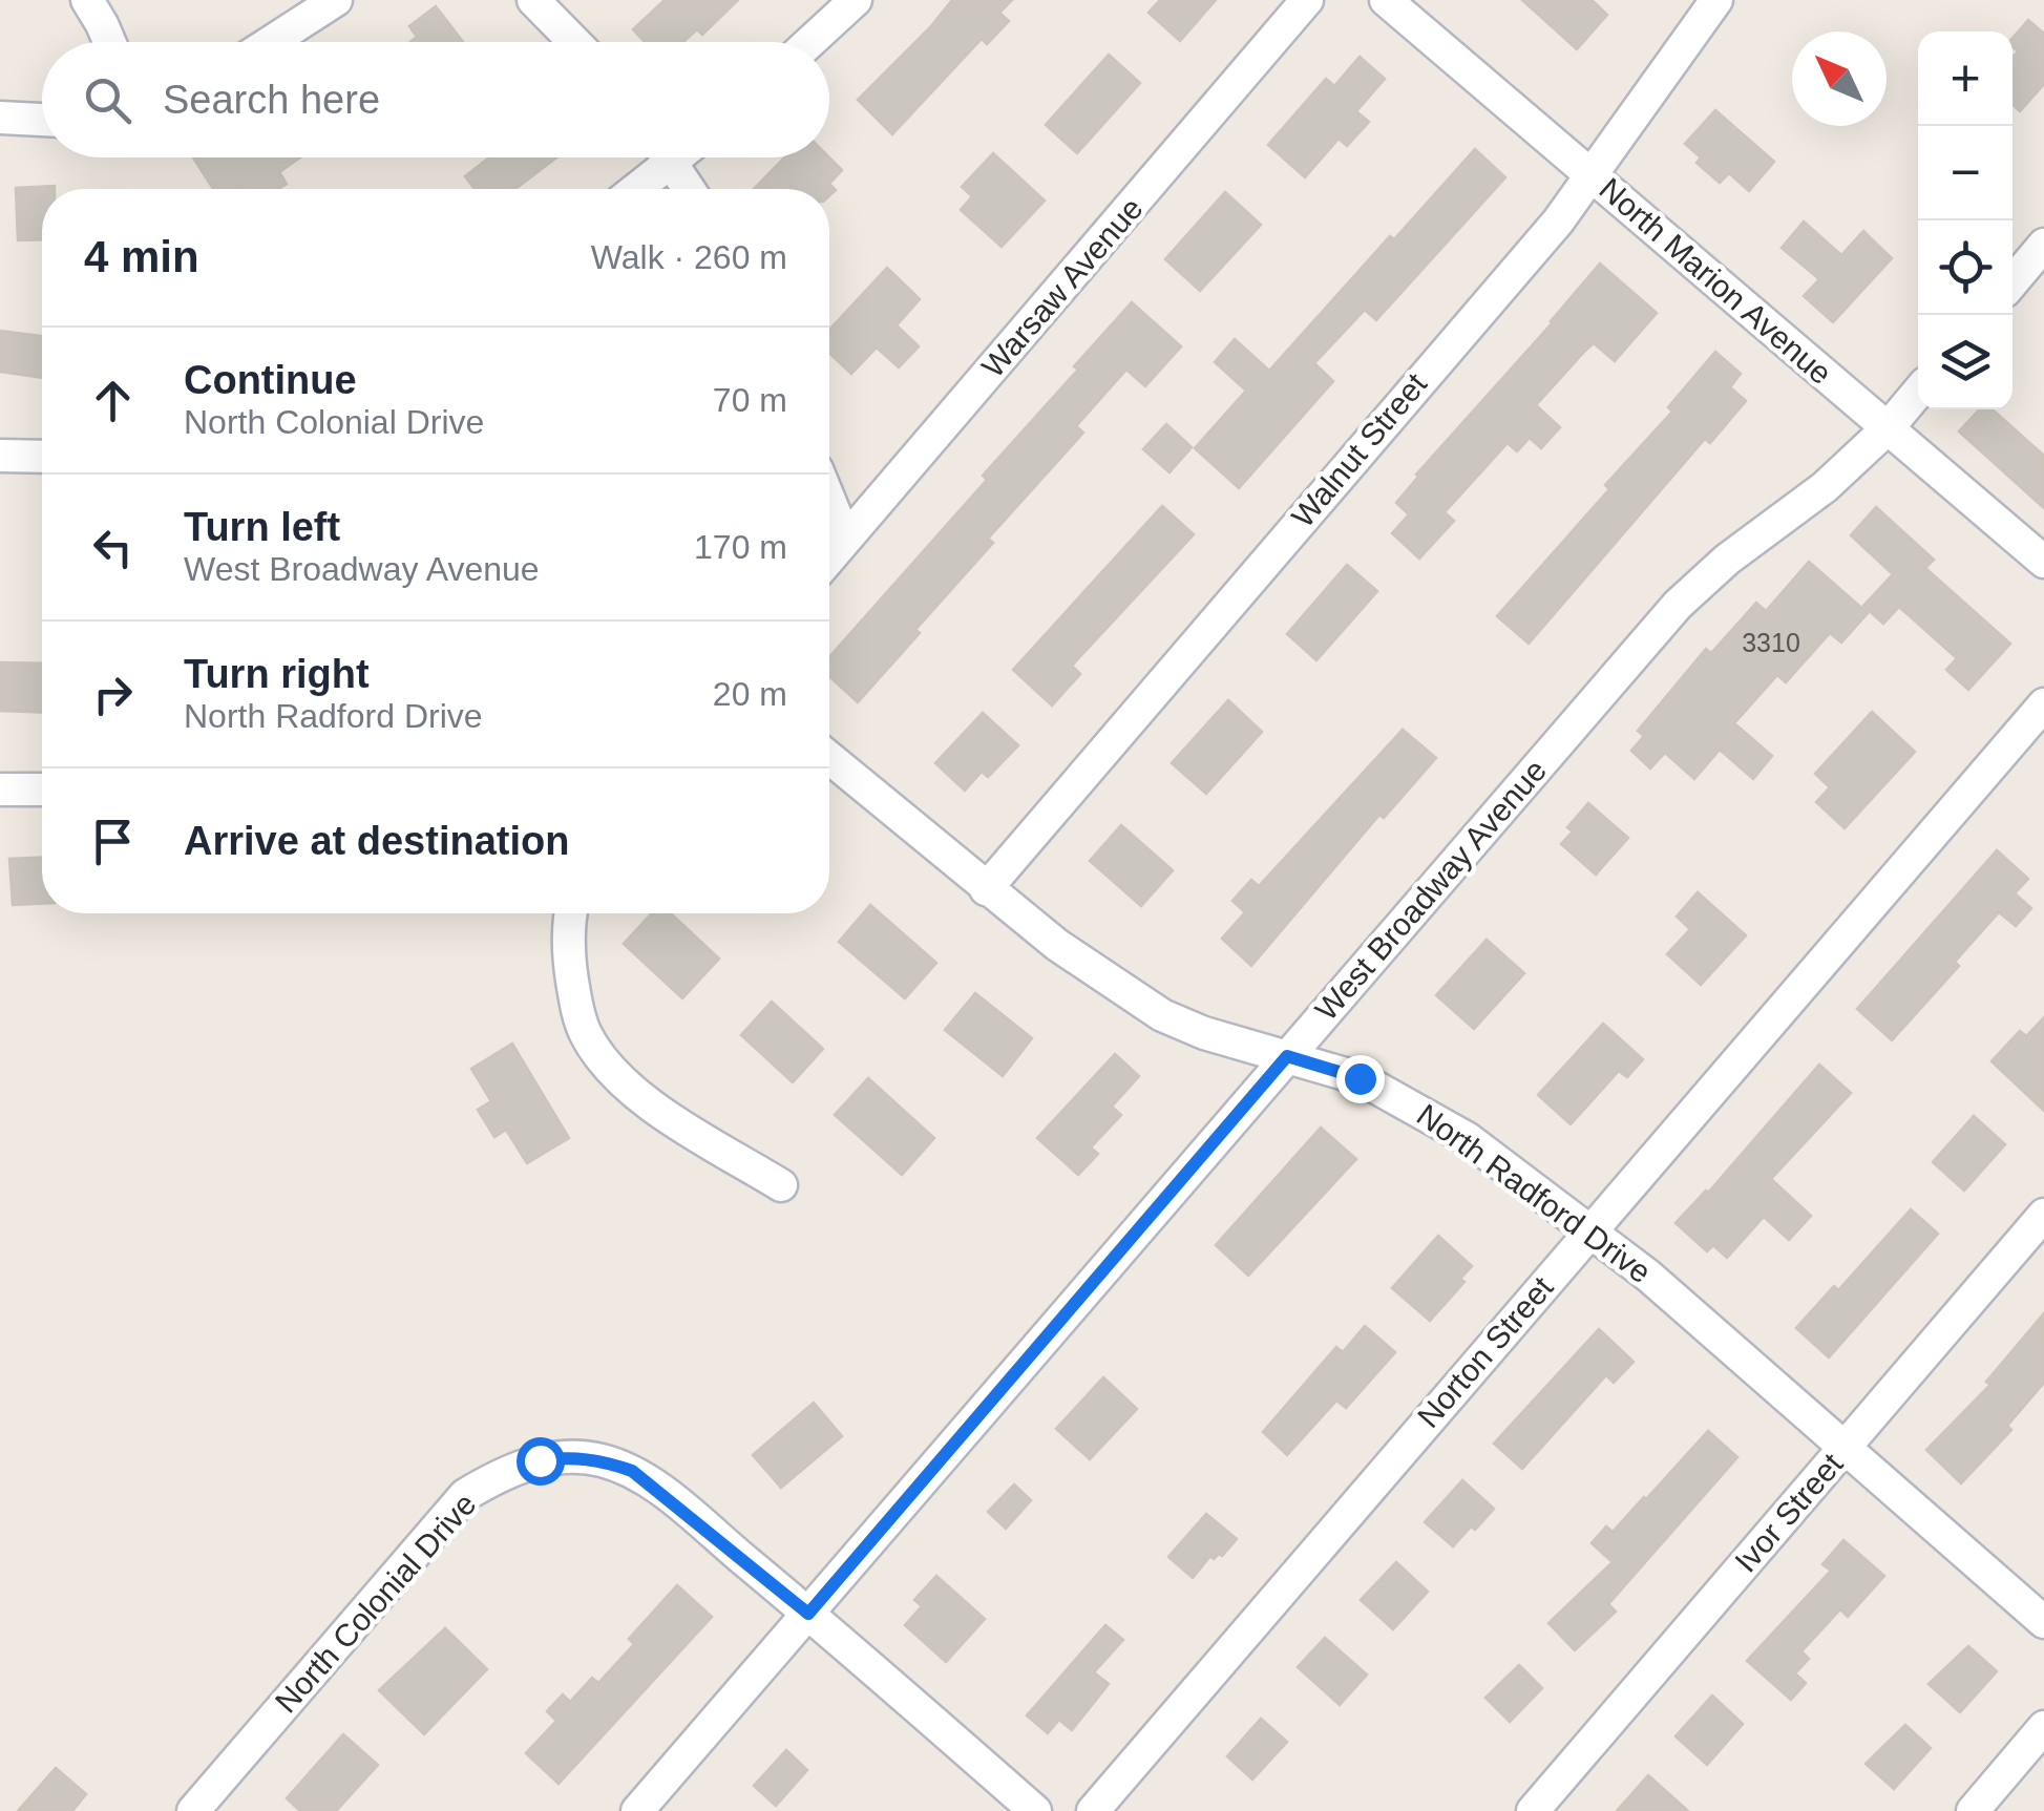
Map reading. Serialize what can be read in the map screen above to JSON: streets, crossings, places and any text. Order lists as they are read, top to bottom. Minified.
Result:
{"streets":{"street":["North Marion Avenue","Warsaw Avenue","Walnut Street","West Broadway Avenue","North Radford Drive","Norton Street","Ivor Street","North Colonial Drive"]},"crossings":[["North Marion Avenue","Walnut Street"],["North Marion Avenue","West Broadway Avenue"],["Walnut Street","North Radford Drive"],["West Broadway Avenue","North Radford Drive"],["West Broadway Avenue","North Colonial Drive"],["North Radford Drive","Norton Street"],["North Radford Drive","Ivor Street"]],"house_numbers":["3310"],"north":"top left","page":{"map_buttons":["+","−"],"search":"Search here","heading":["4 min","Walk · 260 m"],"list":[["Continue","North Colonial Drive","70 m"],["Turn left","West Broadway Avenue","170 m"],["Turn right","North Radford Drive","20 m"],"Arrive at destination"]}}
